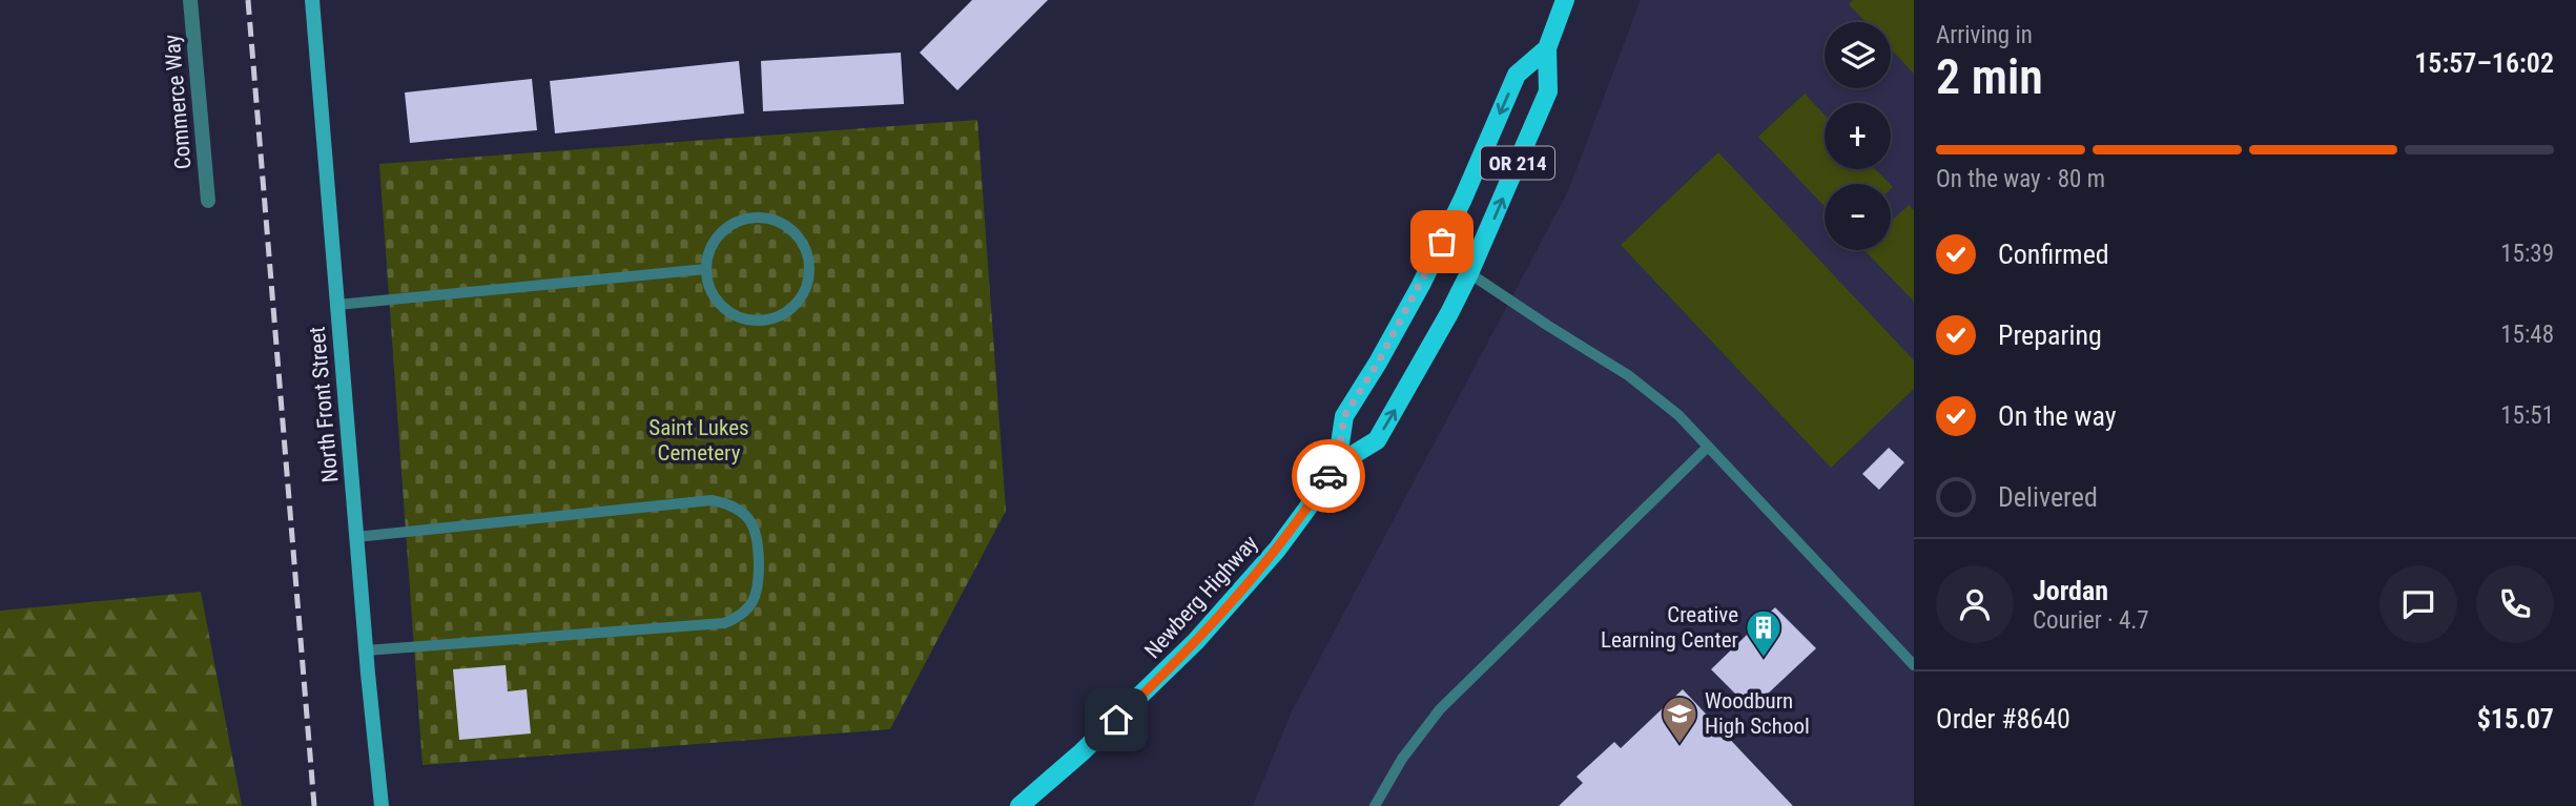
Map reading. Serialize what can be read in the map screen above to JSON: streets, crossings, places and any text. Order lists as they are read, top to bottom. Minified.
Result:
{"streets":{"main road":["OR 214","North Front Street","Newberg Highway"],"street":["Commerce Way"]},"parks":["Saint Lukes Cemetery"],"places":{"building":["Creative Learning Center"],"school or university":["Woodburn High School"]},"page":{"heading":["2 min","Arriving in","15:57–16:02"],"panel":["Jordan","Courier · 4.7","Order #8640","$15.07"],"map_buttons":["+","−"],"bar":"On the way · 80 m","list":[["Confirmed","15:39"],["Preparing","15:48"],["On the way","15:51"],"Delivered"]}}
